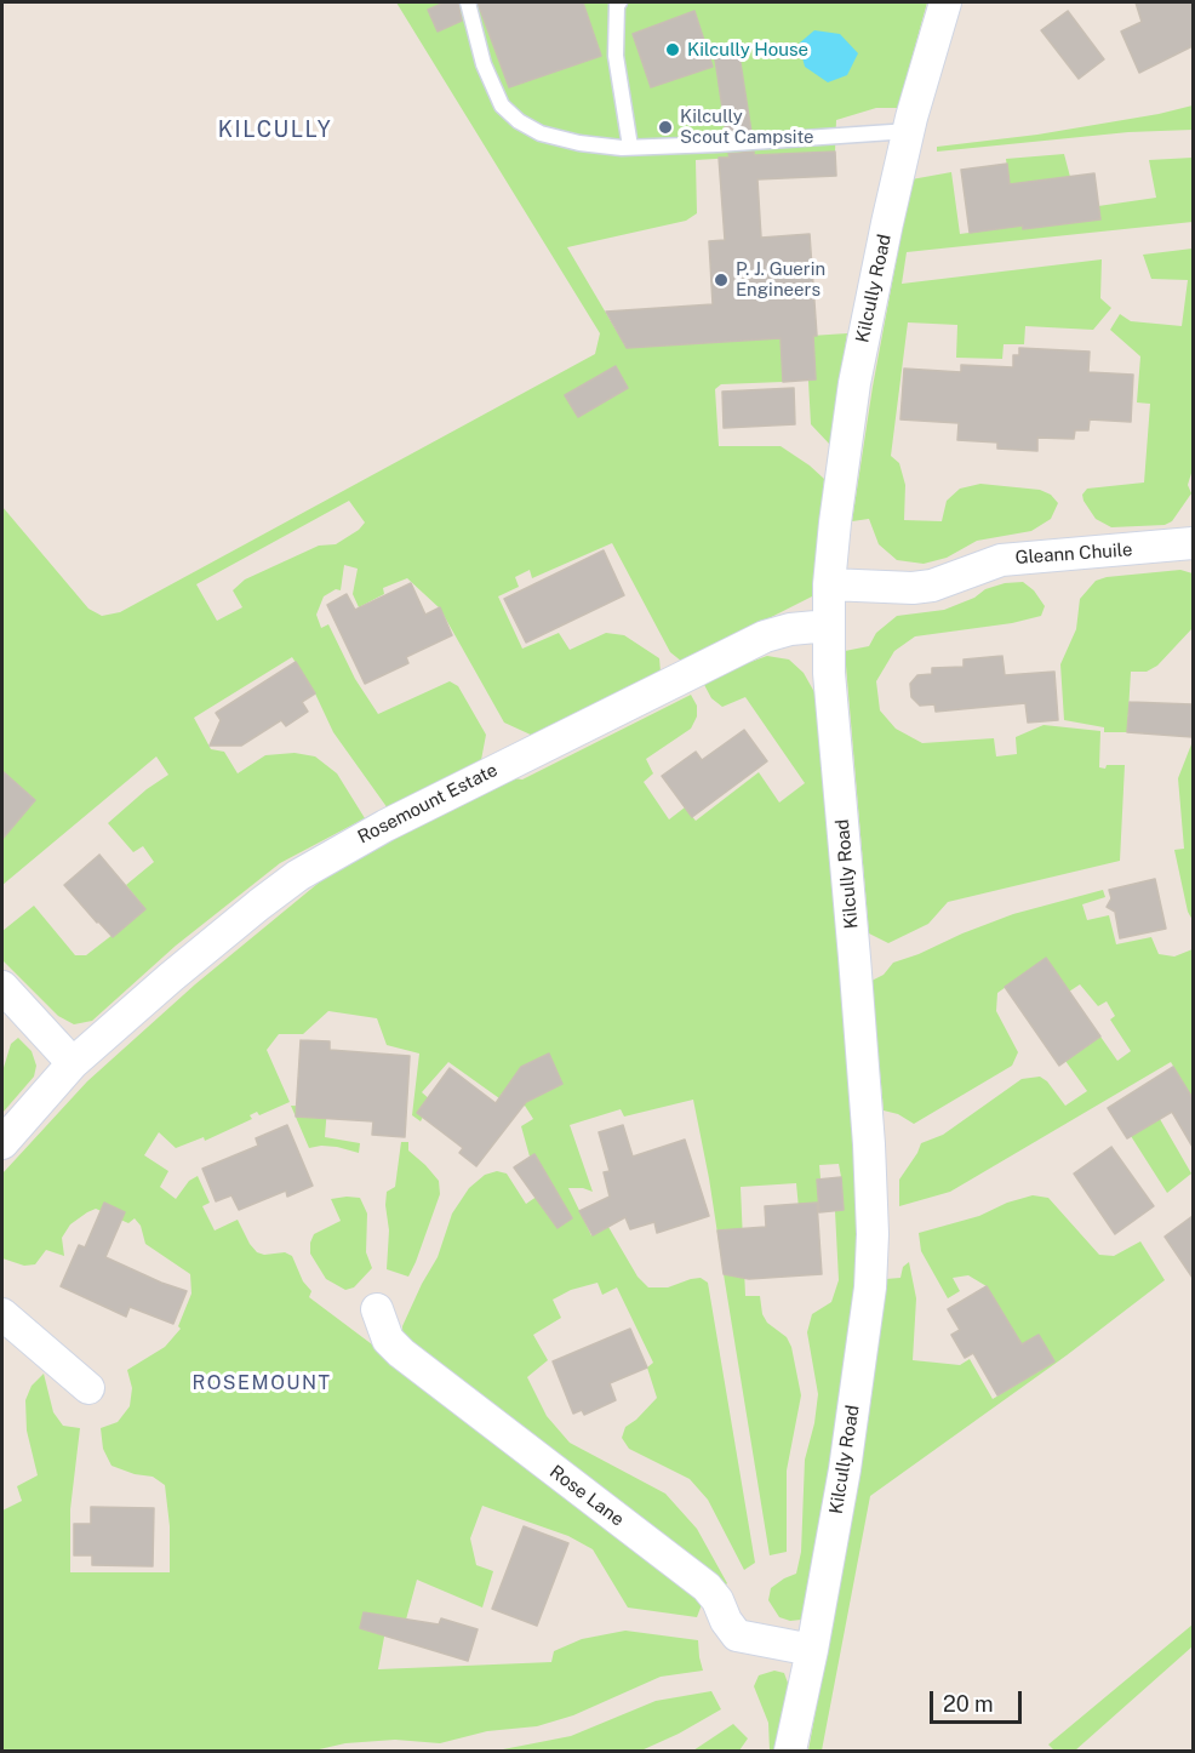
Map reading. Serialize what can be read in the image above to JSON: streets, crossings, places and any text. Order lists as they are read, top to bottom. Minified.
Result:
{"streets":{"street":["Kilcully Road","Gleann Chuile","Rosemount Estate","Rose Lane"]},"crossings":[["Kilcully Road","Gleann Chuile"],["Kilcully Road","Rosemount Estate"],["Kilcully Road","Rose Lane"]],"districts":["KILCULLY","ROSEMOUNT"],"places":["Kilcully House","Kilcully Scout Campsite","P. J. Guerin Engineers"],"scale_bar":"20 m"}
